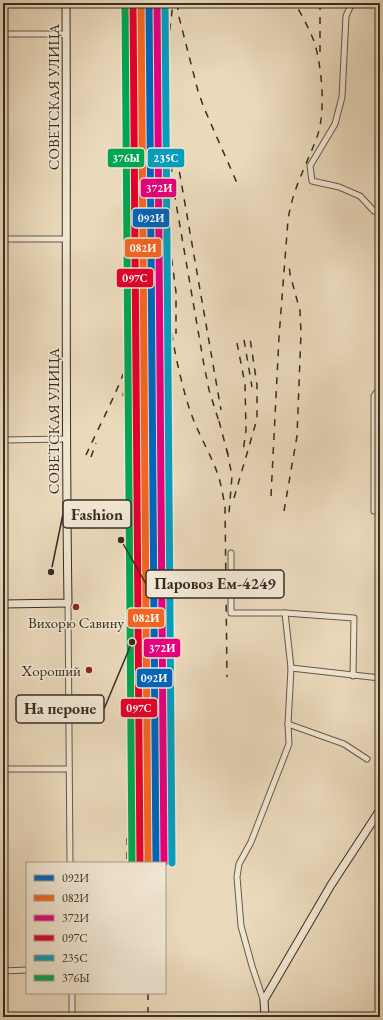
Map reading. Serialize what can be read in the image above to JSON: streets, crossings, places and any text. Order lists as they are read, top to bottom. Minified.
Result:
{"streets":{"street":["СОВЕТСКАЯ УЛИЦА"]},"places":["Паровоз Ем-4249","Fashion","Вихорю Савину","На пероне","Хороший"],"lines":["transit line 092И","transit line 082И","transit line 372И","transit line 097С","transit line 235С","transit line 376Ы"],"legend":["092И","082И","372И","097С","235С","376Ы"]}
